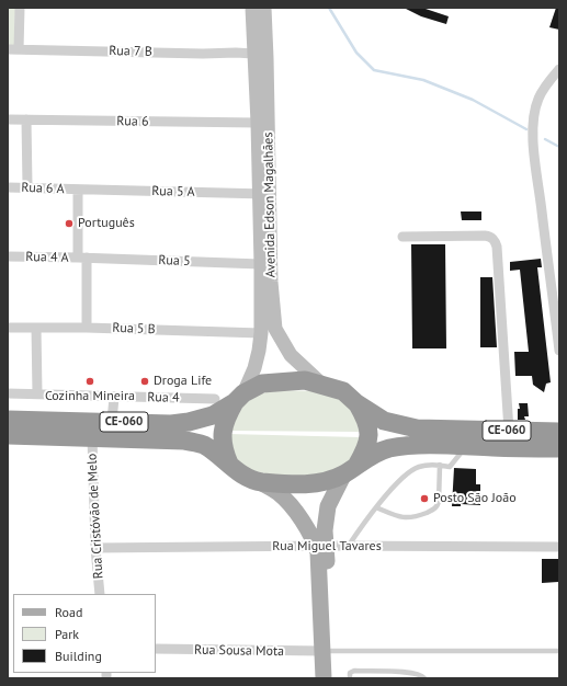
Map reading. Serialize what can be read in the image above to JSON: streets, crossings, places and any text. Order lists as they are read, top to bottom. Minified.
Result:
{"streets":{"highway":["CE-060"],"street":["Rua 7 B","Rua 6","Rua 6 A","Rua 5 A","Avenida Edson Magalhães","Rua 4 A","Rua 5","Rua 5 B","Rua 4","Rua Cristóvão de Melo","Rua Miguel Tavares","Rua Sousa Mota"]},"crossings":[["Rua 7 B","Avenida Edson Magalhães"],["Rua 6","Avenida Edson Magalhães"],["Rua 6 A","Rua 5 A"],["Rua 5 A","Avenida Edson Magalhães"],["Avenida Edson Magalhães","Rua 5"],["Avenida Edson Magalhães","Rua 5 B"],["Avenida Edson Magalhães","CE-060"],["Rua 4 A","Rua 5"],["CE-060","Rua Cristóvão de Melo"],["Rua Cristóvão de Melo","Rua Miguel Tavares"]],"places":["Português","Cozinha Mineira","Droga Life","Posto São João"],"legend":["Road","Park","Building"]}
